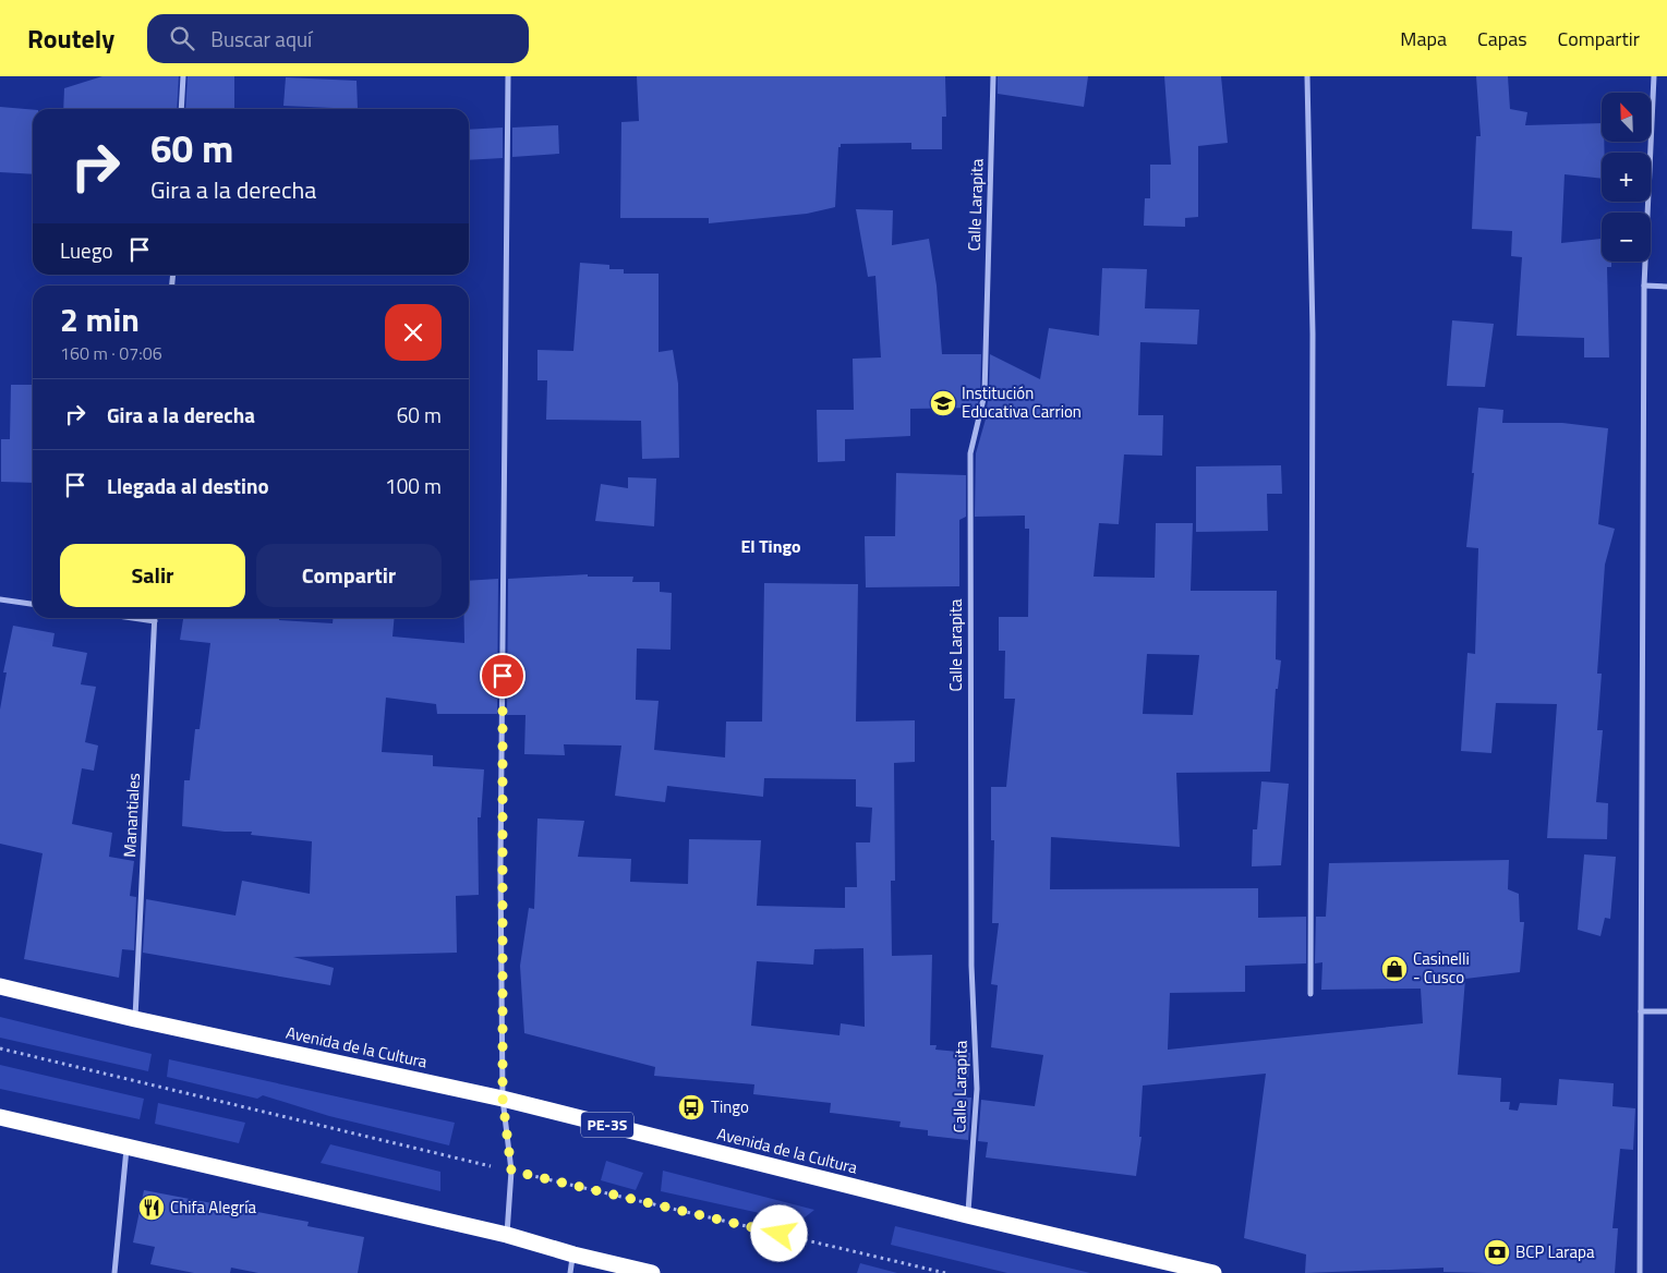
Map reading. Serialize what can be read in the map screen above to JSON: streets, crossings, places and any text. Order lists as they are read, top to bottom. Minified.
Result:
{"streets":{"highway":["Avenida de la Cultura","PE-3S"],"street":["Calle Larapita","Manantiales"]},"crossings":[["Calle Larapita","Avenida de la Cultura"],["Manantiales","Avenida de la Cultura"]],"districts":["El Tingo"],"places":{"school or university":["Institución Educativa Carrion"],"shop":["Casinelli - Cusco"],"bus stop":["Tingo"],"restaurant":["Chifa Alegría"],"bank":["BCP Larapa"]},"north":"top left","page":{"header":"Routely","search":"Buscar aquí","nav":["Mapa","Capas","Compartir"],"map_buttons":["+","−"],"turn":["60 m","Gira a la derecha"],"then":"Luego","heading":["2 min","160 m · 07:06"],"list":[{"name":"Gira a la derecha","value":"60 m"},{"name":"Llegada al destino","value":"100 m"}],"buttons":["Salir","Compartir"]}}
